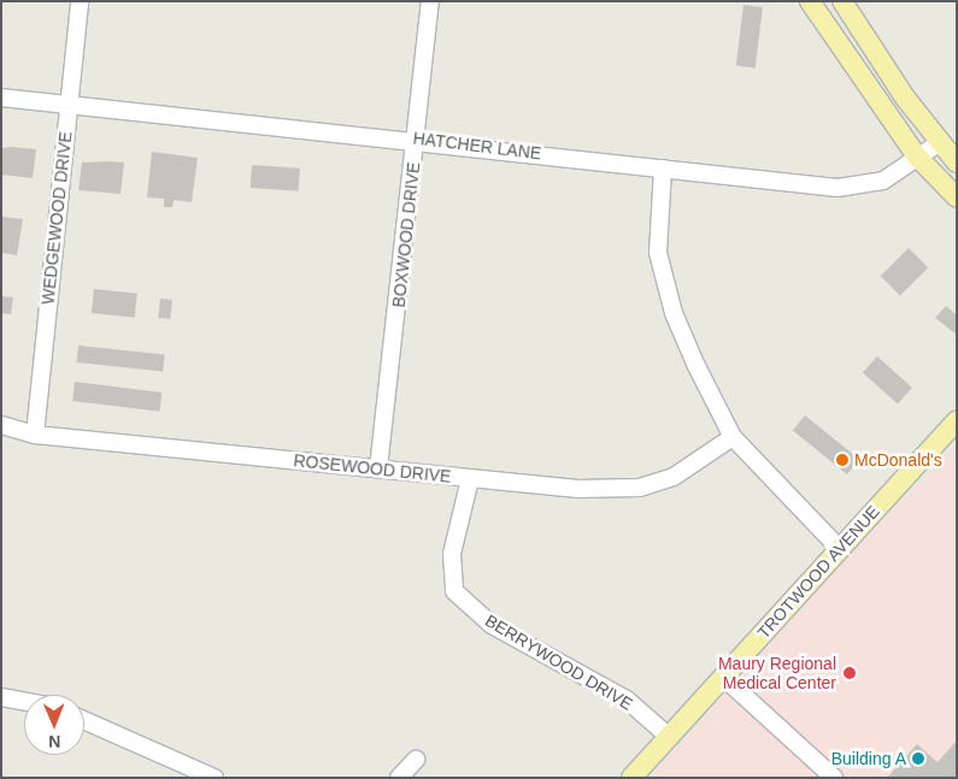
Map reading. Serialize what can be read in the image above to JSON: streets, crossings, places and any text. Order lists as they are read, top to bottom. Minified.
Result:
{"streets":{"main road":["TROTWOOD AVENUE"],"street":["HATCHER LANE","WEDGEWOOD DRIVE","BOXWOOD DRIVE","ROSEWOOD DRIVE","BERRYWOOD DRIVE"]},"crossings":[["HATCHER LANE","WEDGEWOOD DRIVE"],["HATCHER LANE","BOXWOOD DRIVE"],["WEDGEWOOD DRIVE","ROSEWOOD DRIVE"],["BOXWOOD DRIVE","ROSEWOOD DRIVE"],["ROSEWOOD DRIVE","BERRYWOOD DRIVE"],["TROTWOOD AVENUE","BERRYWOOD DRIVE"]],"places":["McDonald's","Maury Regional Medical Center","Building A"],"north":"bottom"}
